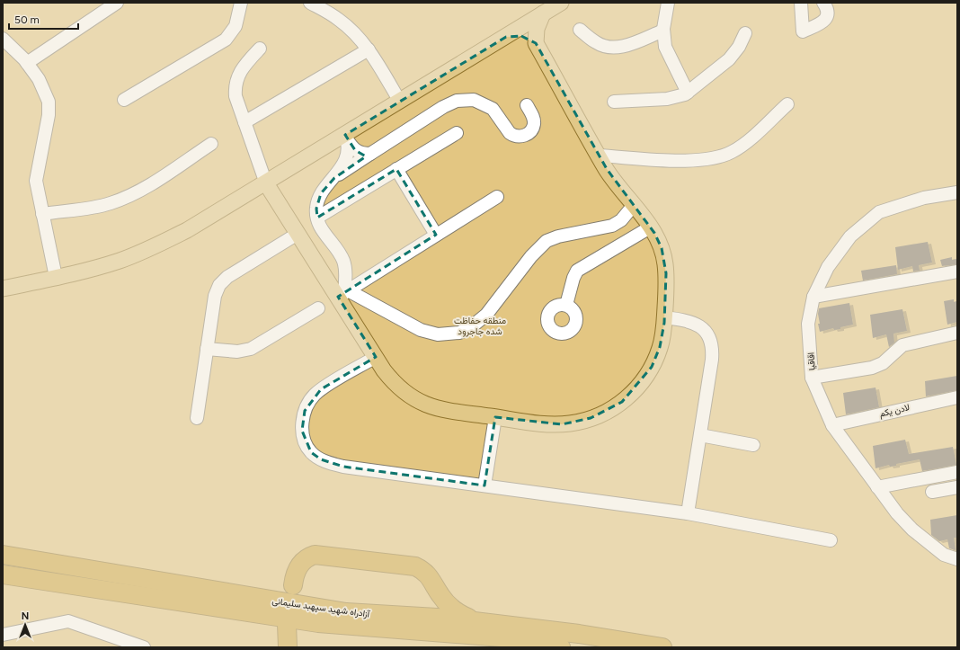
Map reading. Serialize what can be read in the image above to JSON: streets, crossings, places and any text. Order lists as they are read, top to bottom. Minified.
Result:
{"streets":{"highway":["آزادراه شهید سپهبد سلیمانی"],"street":["اقاقیا","لادن یکم"]},"crossings":[["اقاقیا","لادن یکم"]],"parks":["منطقه حفاظت شده جاجرود"],"scale_bar":"50 m","north":"top"}
